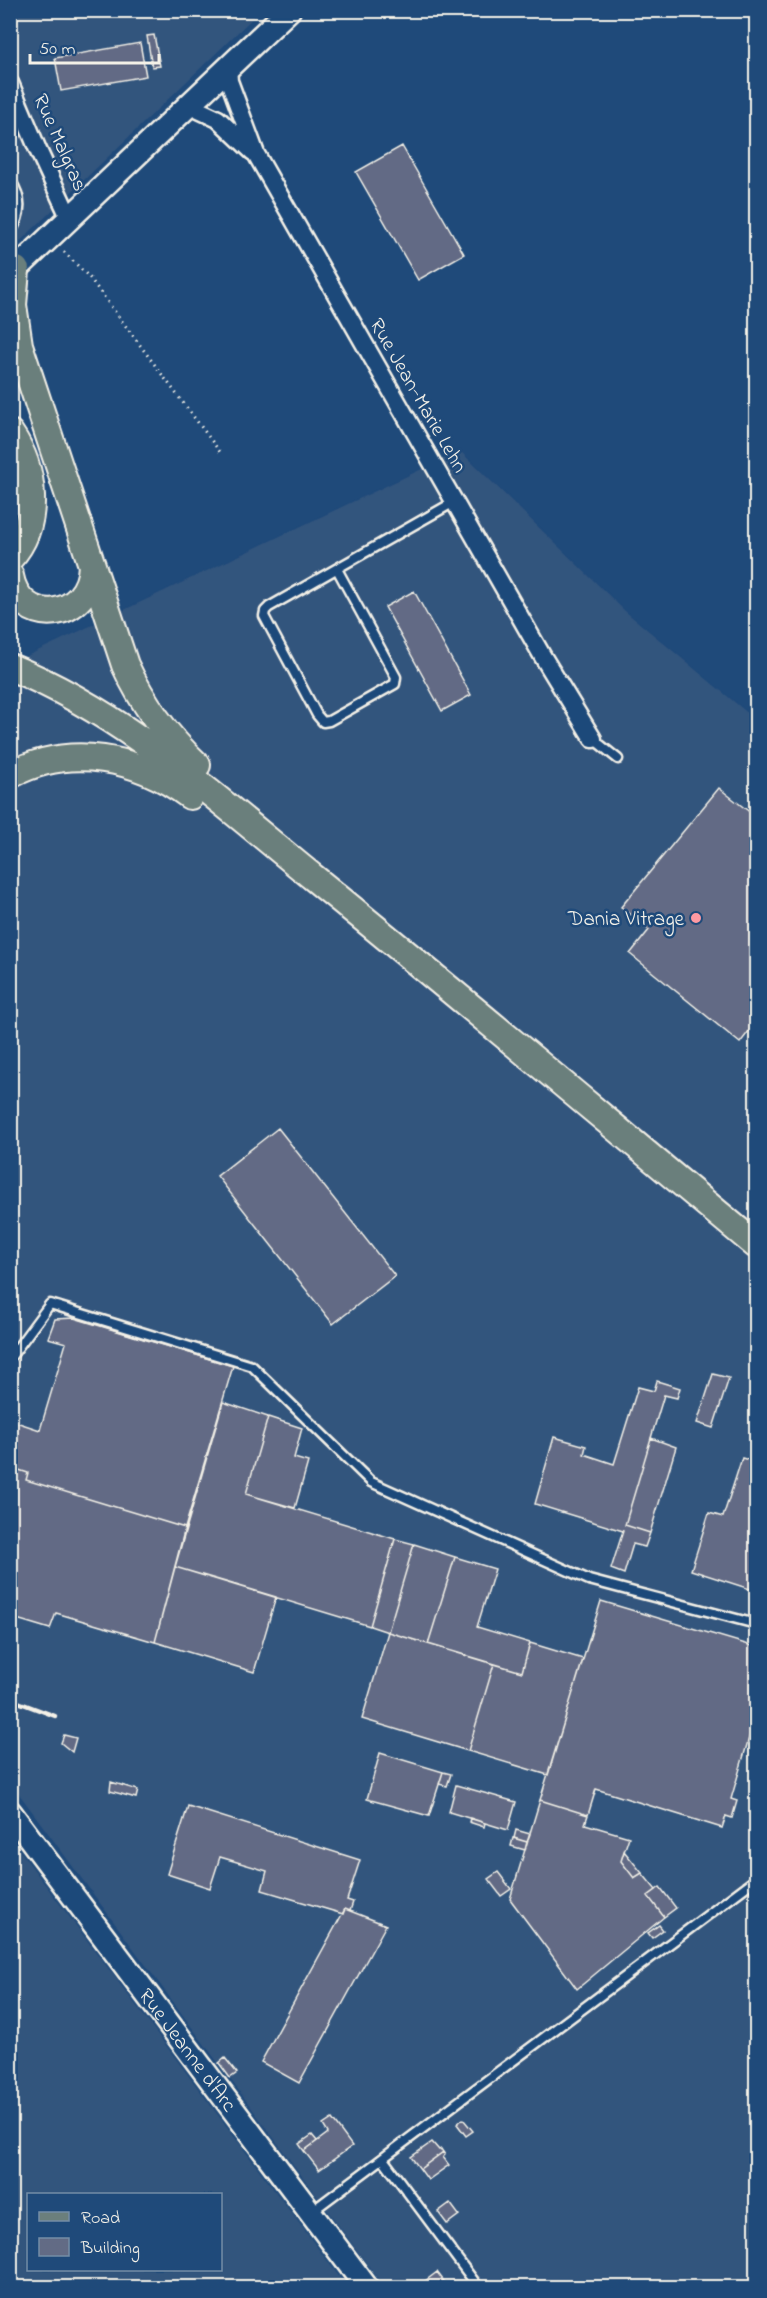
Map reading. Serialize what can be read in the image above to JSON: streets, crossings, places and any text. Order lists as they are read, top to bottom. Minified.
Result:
{"streets":{"main road":["Rue Jeanne d'Arc"],"street":["Rue Malgras","Rue Jean-Marie Lehn"]},"places":["Dania Vitrage"],"legend":["Road","Building"],"scale_bar":"50 m"}
